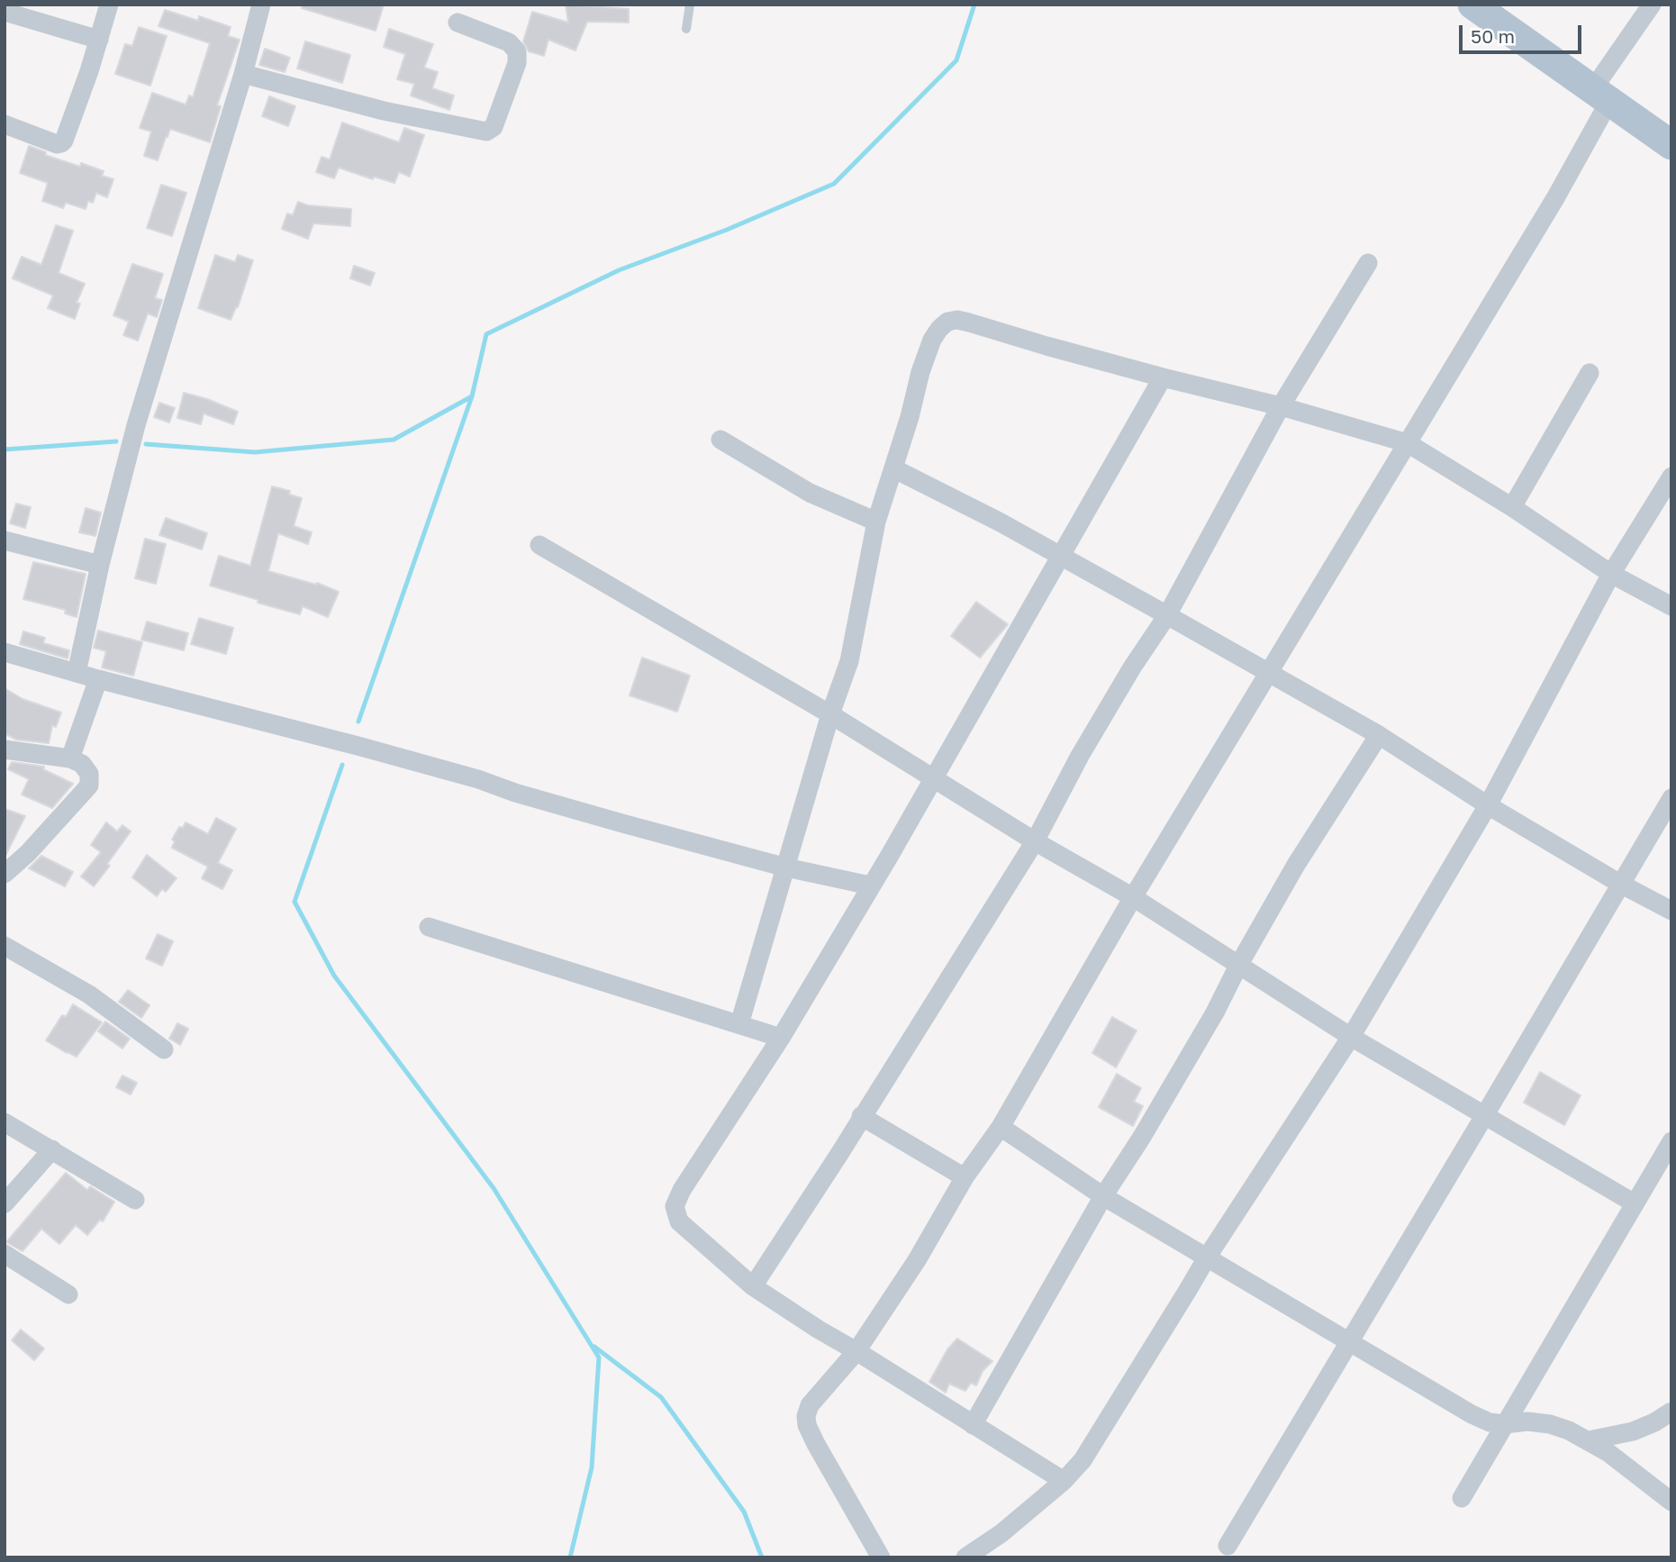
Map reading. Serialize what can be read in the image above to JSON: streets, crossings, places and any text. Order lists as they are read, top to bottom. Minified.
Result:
{"scale_bar":"50 m"}
